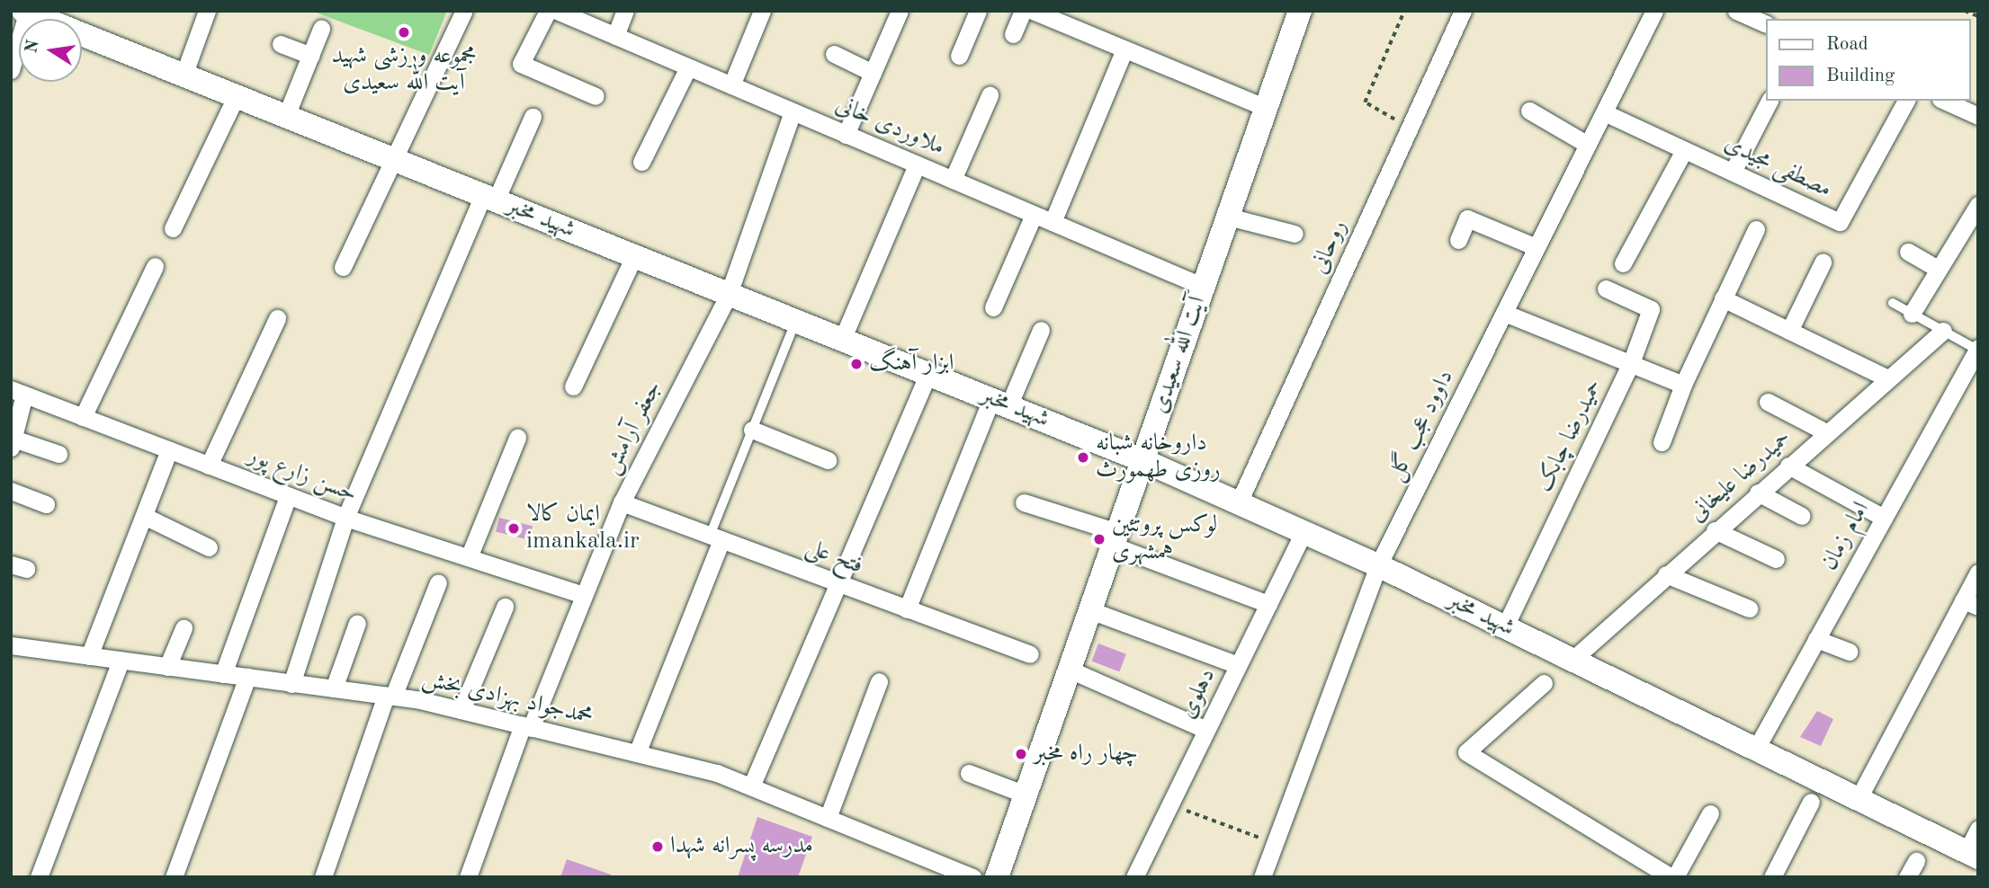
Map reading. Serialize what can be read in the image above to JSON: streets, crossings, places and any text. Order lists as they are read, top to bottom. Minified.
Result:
{"streets":{"main road":["شهید مخبر","آیت الله سعیدی"],"street":["ملاوردی خانی","مصطفی مجیدی","روحانی","داوود عجب گل","جعفر آرامش","حمیدرضا چابک","حسن زارع پور","حمیدرضا علیخانی","امام زمان","فتح علی","دهلوی","محمدجواد بهزادی بخش"]},"crossings":[["ملاوردی خانی","آیت الله سعیدی"],["ملاوردی خانی","جعفر آرامش"],["مصطفی مجیدی","داوود عجب گل"],["شهید مخبر","روحانی"],["شهید مخبر","آیت الله سعیدی"],["شهید مخبر","داوود عجب گل"],["شهید مخبر","جعفر آرامش"],["شهید مخبر","حمیدرضا چابک"],["شهید مخبر","حمیدرضا علیخانی"],["شهید مخبر","امام زمان"],["شهید مخبر","دهلوی"],["جعفر آرامش","حسن زارع پور"],["جعفر آرامش","فتح علی"],["جعفر آرامش","محمدجواد بهزادی بخش"]],"places":["مجموعه ورزشی شهید آیت‌ الله سعیدی","ابزار آهنگ","داروخانه شبانه روزی طهمورث","ایمان کالا imankala.ir","لوکس پروتئین همشهری","چهار راه مخبر","مدرسه پسرانه شهدا"],"legend":["Road","Building"],"north":"left"}
